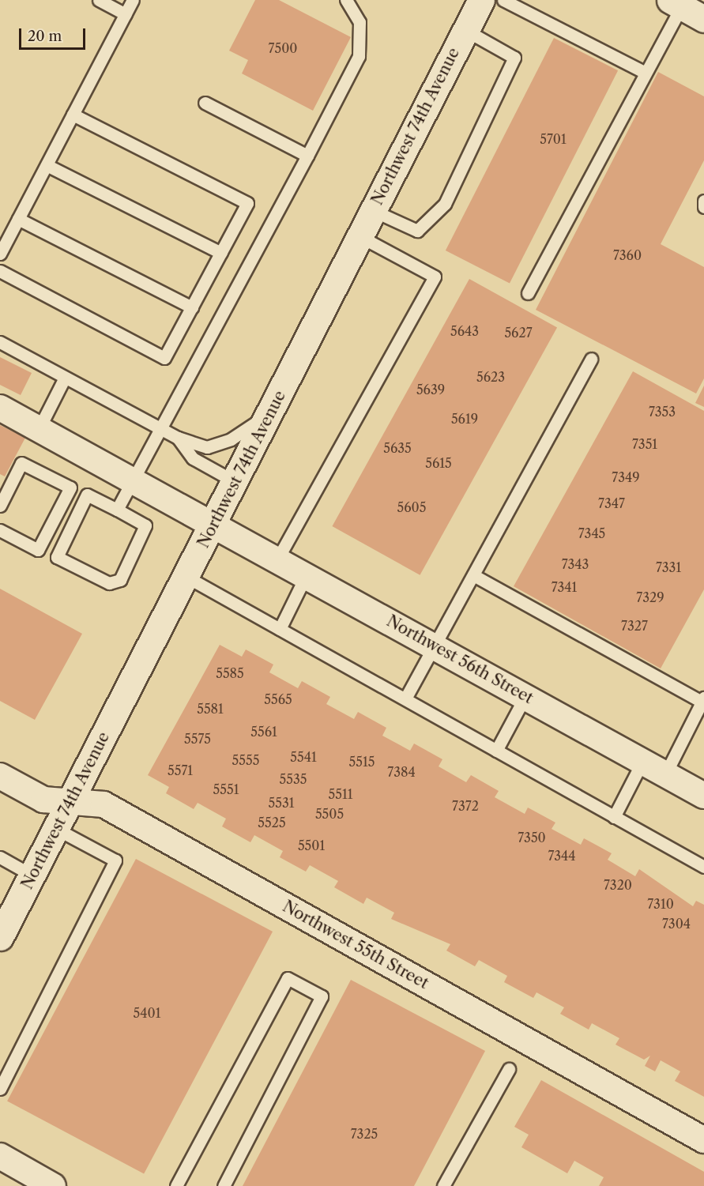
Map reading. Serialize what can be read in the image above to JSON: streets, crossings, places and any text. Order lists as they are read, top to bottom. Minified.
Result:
{"streets":{"street":["Northwest 74th Avenue","Northwest 56th Street","Northwest 55th Street"]},"crossings":[["Northwest 74th Avenue","Northwest 56th Street"],["Northwest 74th Avenue","Northwest 55th Street"]],"house_numbers":["7500","5701","7360","5643","5627","5623","5639","7353","5619","7351","5635","5615","7349","7347","5605","7345","7343","7331","7341","7329","7327","5585","5565","5581","5561","5575","5541","5555","5515","5571","7384","5535","5551","5511","5531","7372","5505","5525","7350","5501","7344","7320","7310","7304","5401","7325"],"scale_bar":"20 m"}
